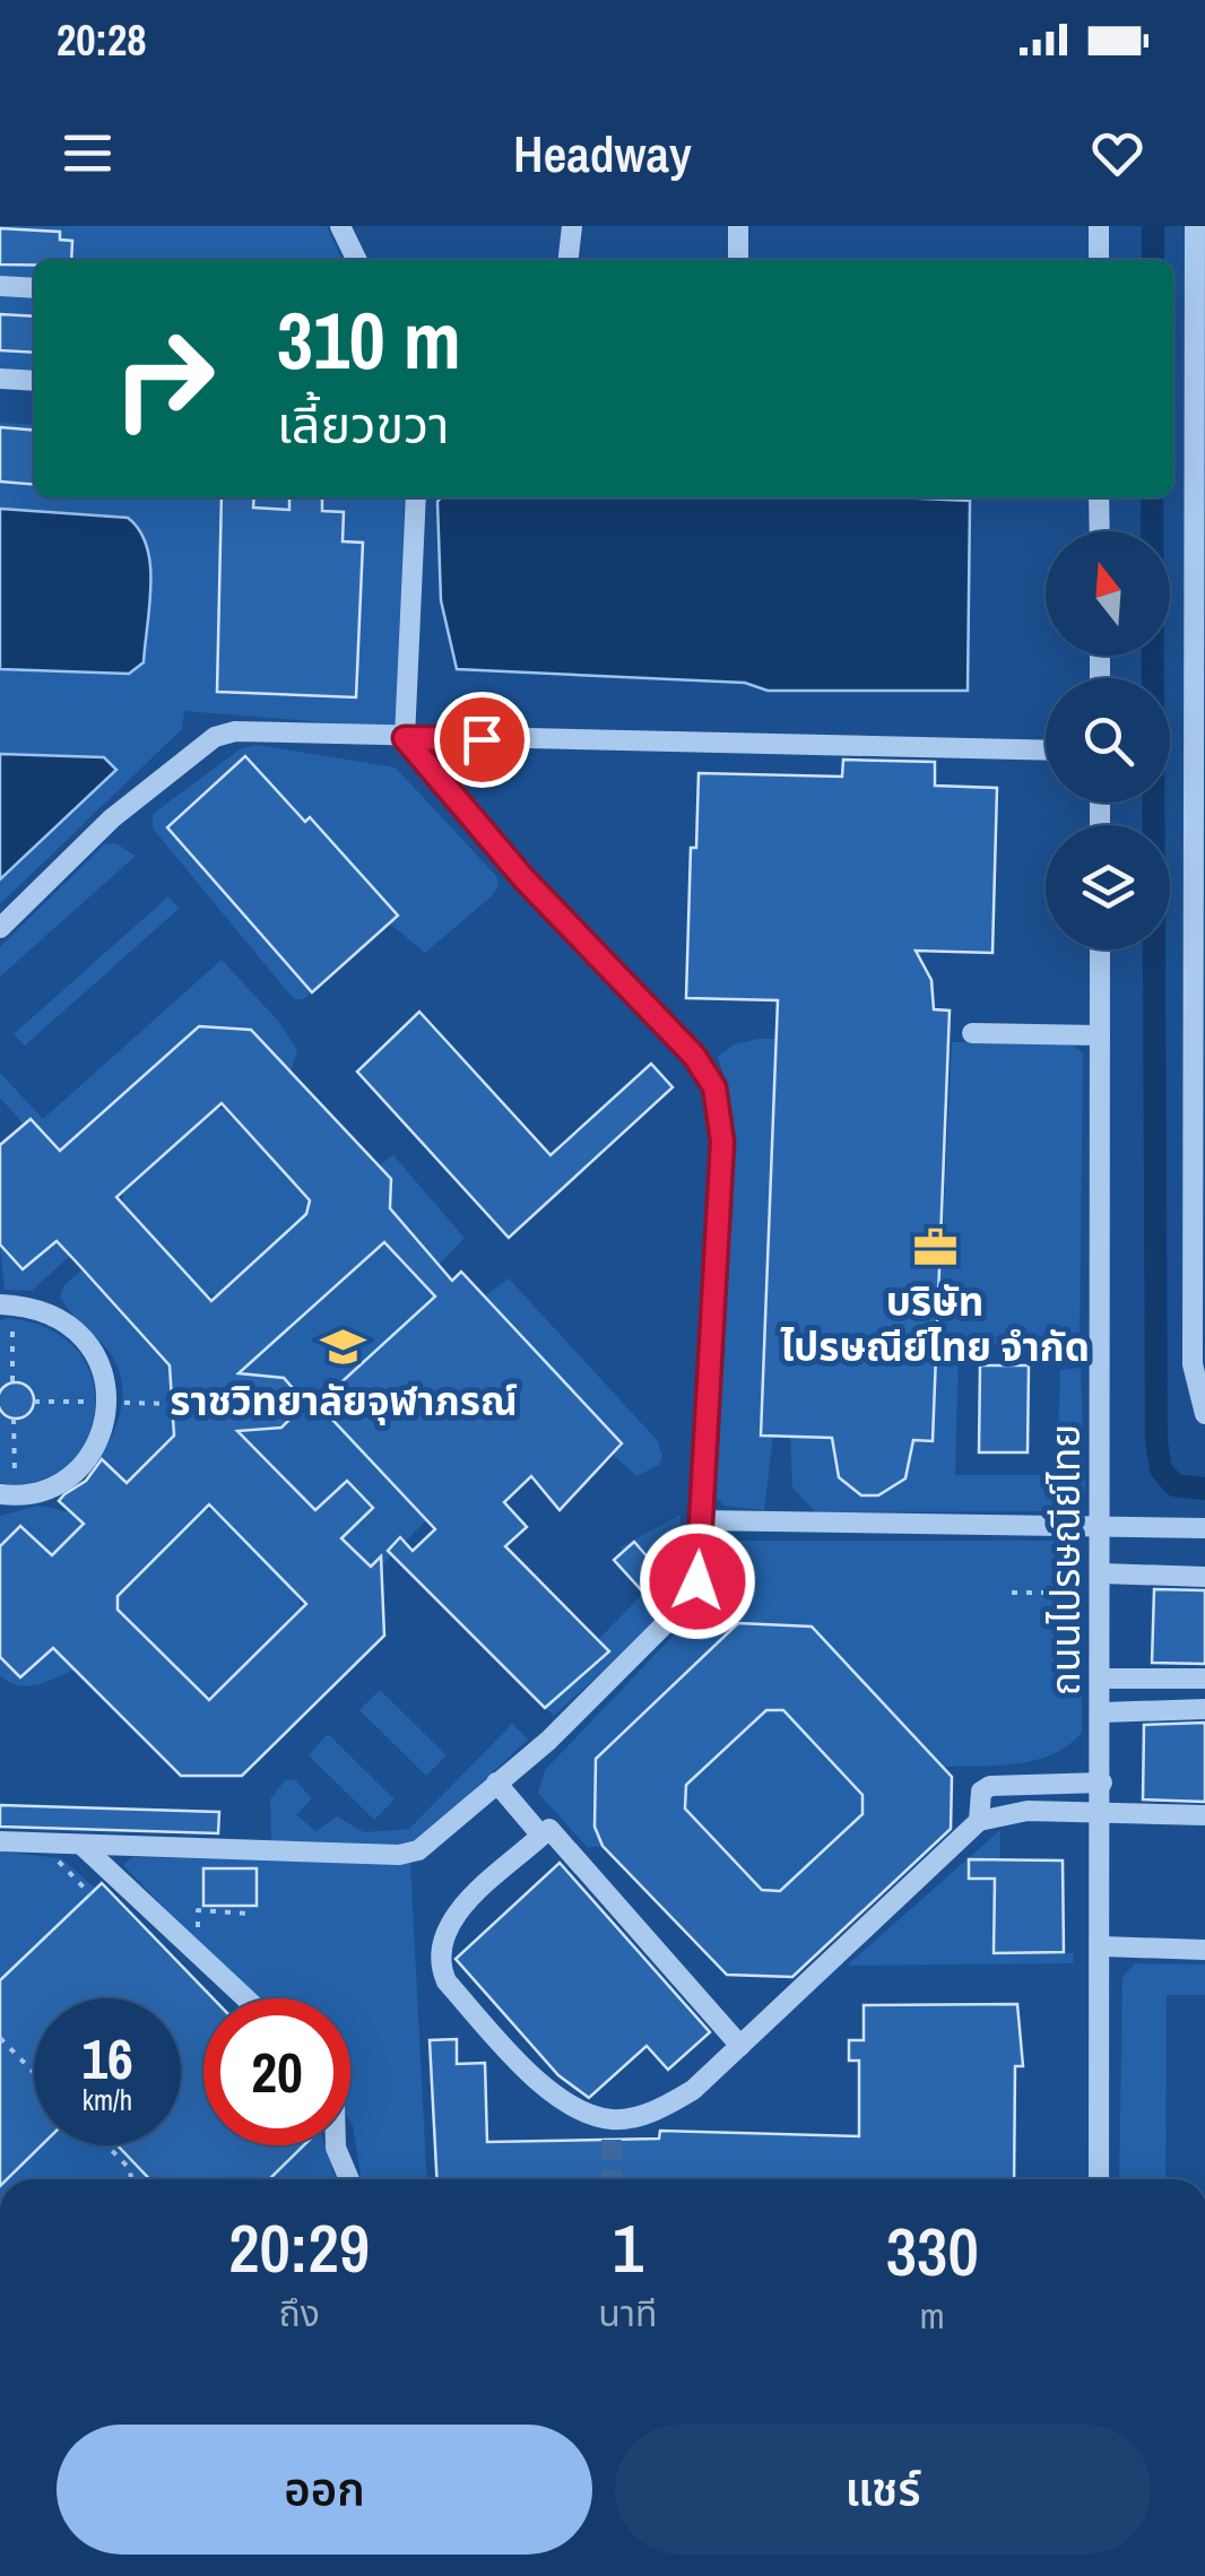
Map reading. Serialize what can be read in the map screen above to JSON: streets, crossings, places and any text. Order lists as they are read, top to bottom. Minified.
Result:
{"streets":{"street":["ถนนไปรษณีย์ไทย"]},"places":{"office":["บริษัท ไปรษณีย์ไทย จำกัด"],"school or university":["ราชวิทยาลัยจุฬาภรณ์"]},"north":"top","page":{"status":"20:28","header":"Headway","turn":["310 m","เลี้ยวขวา"],"speed":"16 km/h","limit":"20","eta":["20:29","ถึง","1","นาที","330","m"],"buttons":["ออก","แชร์"]}}
